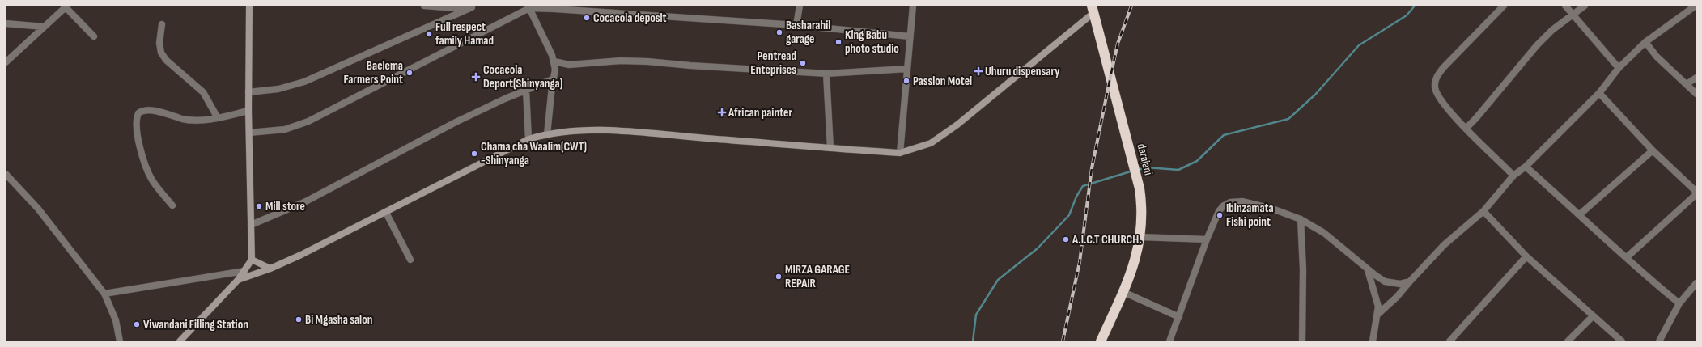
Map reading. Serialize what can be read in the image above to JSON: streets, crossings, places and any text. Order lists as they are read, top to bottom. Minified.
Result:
{"streets":{"highway":["darajani"]},"places":{"other":["Cocacola deposit","Basharahil garage","Full respect family Hamad","King Babu photo studio","Pentread Enteprises","Baclema Farmers Point","Passion Motel","Chama cha Waalim(CWT) -Shinyanga","Mill store","Ibinzamata Fishi point","A.I.C.T CHURCH.","MIRZA GARAGE REPAIR","Bi Mgasha salon","Viwandani Filling Station"],"health":["Uhuru dispensary","Cocacola Deport(Shinyanga)","African painter"]}}
